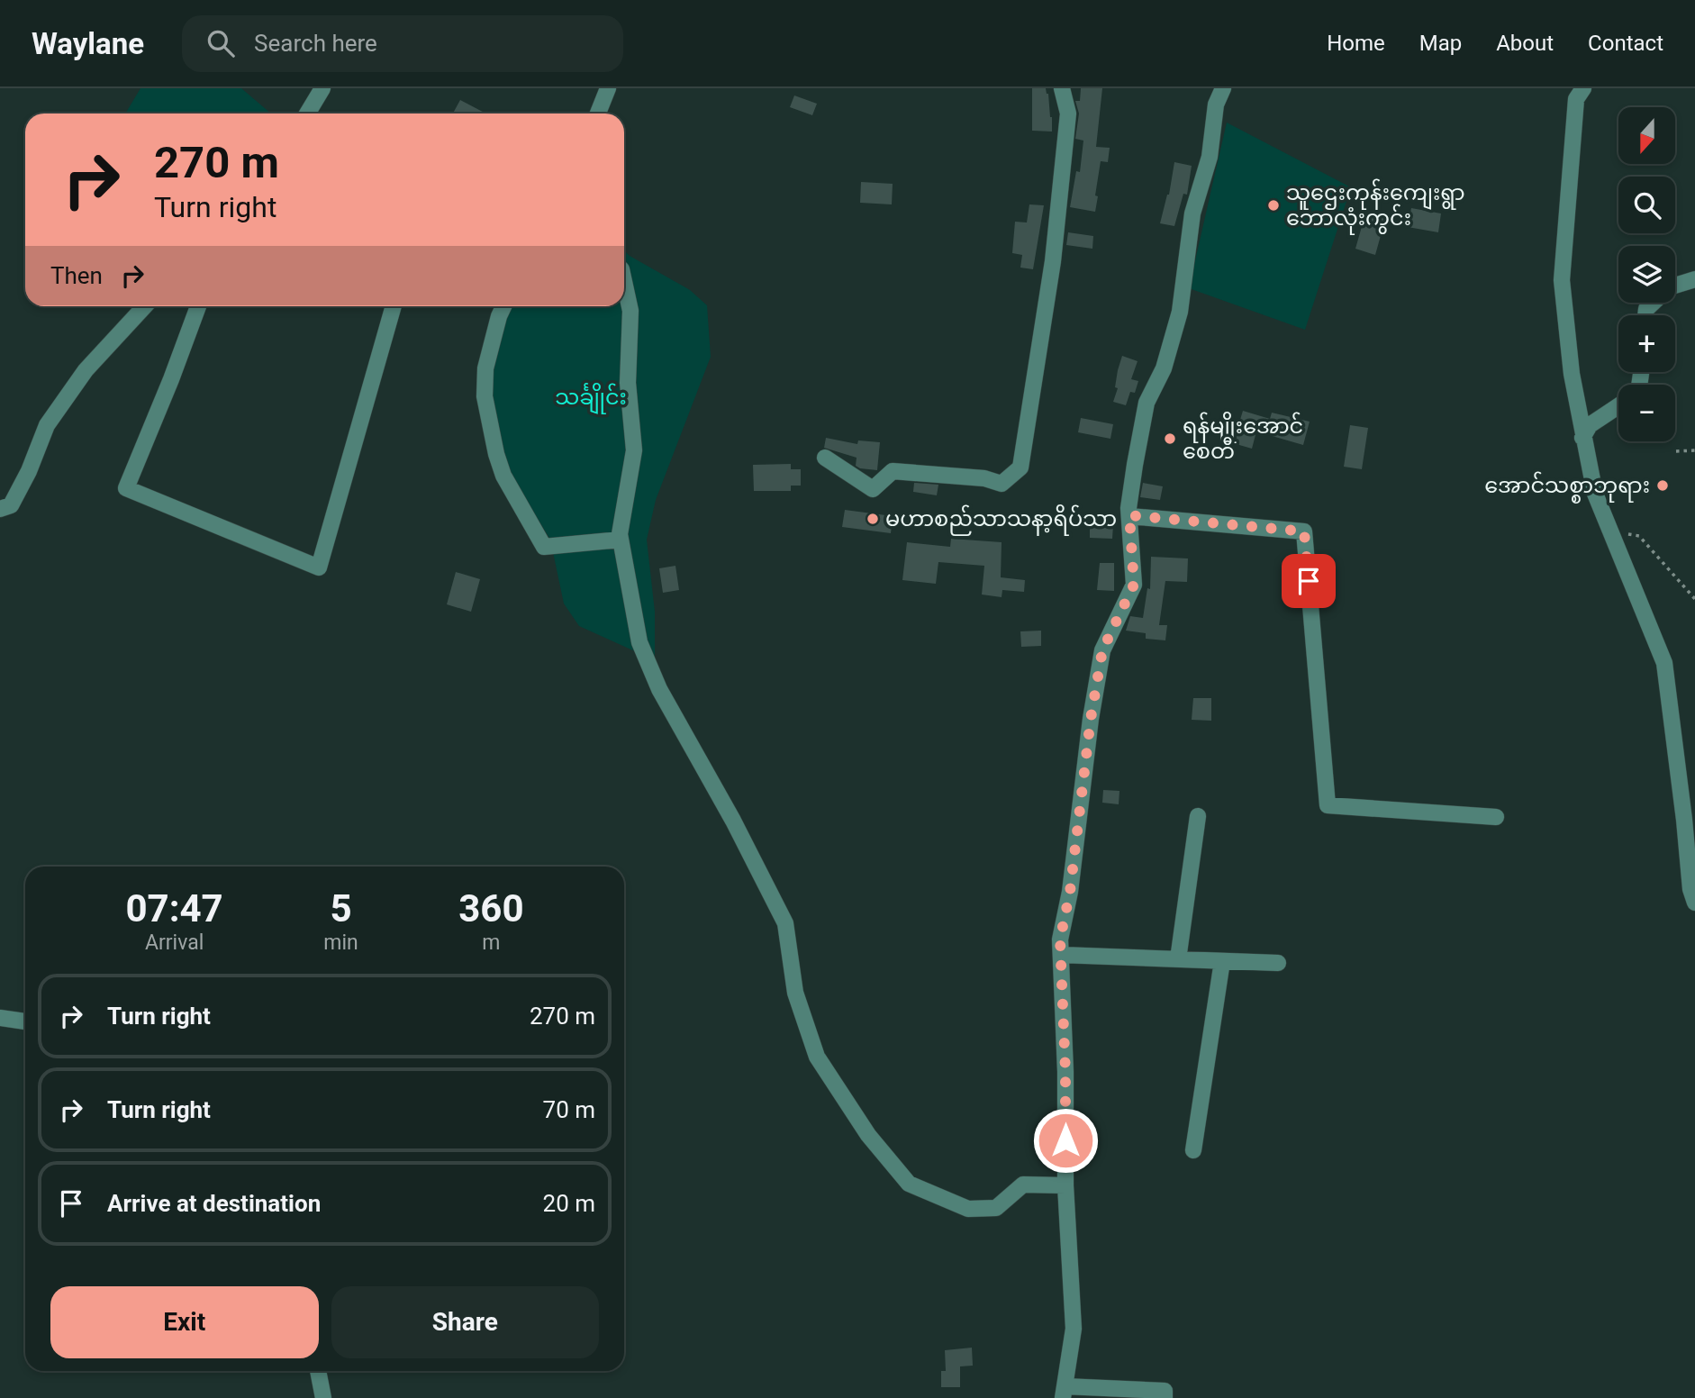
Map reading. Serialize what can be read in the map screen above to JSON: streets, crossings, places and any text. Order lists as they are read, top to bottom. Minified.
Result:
{"parks":["သင်္ချိုင်း"],"places":["သူဌေးကုန်းကျေးရွာ ဘောလုံးကွင်း","ရန်မျိုးအောင် စေတီ","အောင်သစ္စာဘုရား","မဟာစည်သာသနာ့ရိပ်သာ"],"north":"bottom","page":{"header":"Waylane","search":"Search here","nav":["Home","Map","About","Contact"],"map_buttons":["+","−"],"turn":["270 m","Turn right"],"then":"Then","eta":["07:47","Arrival","5","min","360","m"],"list":[{"name":"Turn right","value":"270 m"},{"name":"Turn right","value":"70 m"},{"name":"Arrive at destination","value":"20 m"}],"buttons":["Exit","Share"]}}
